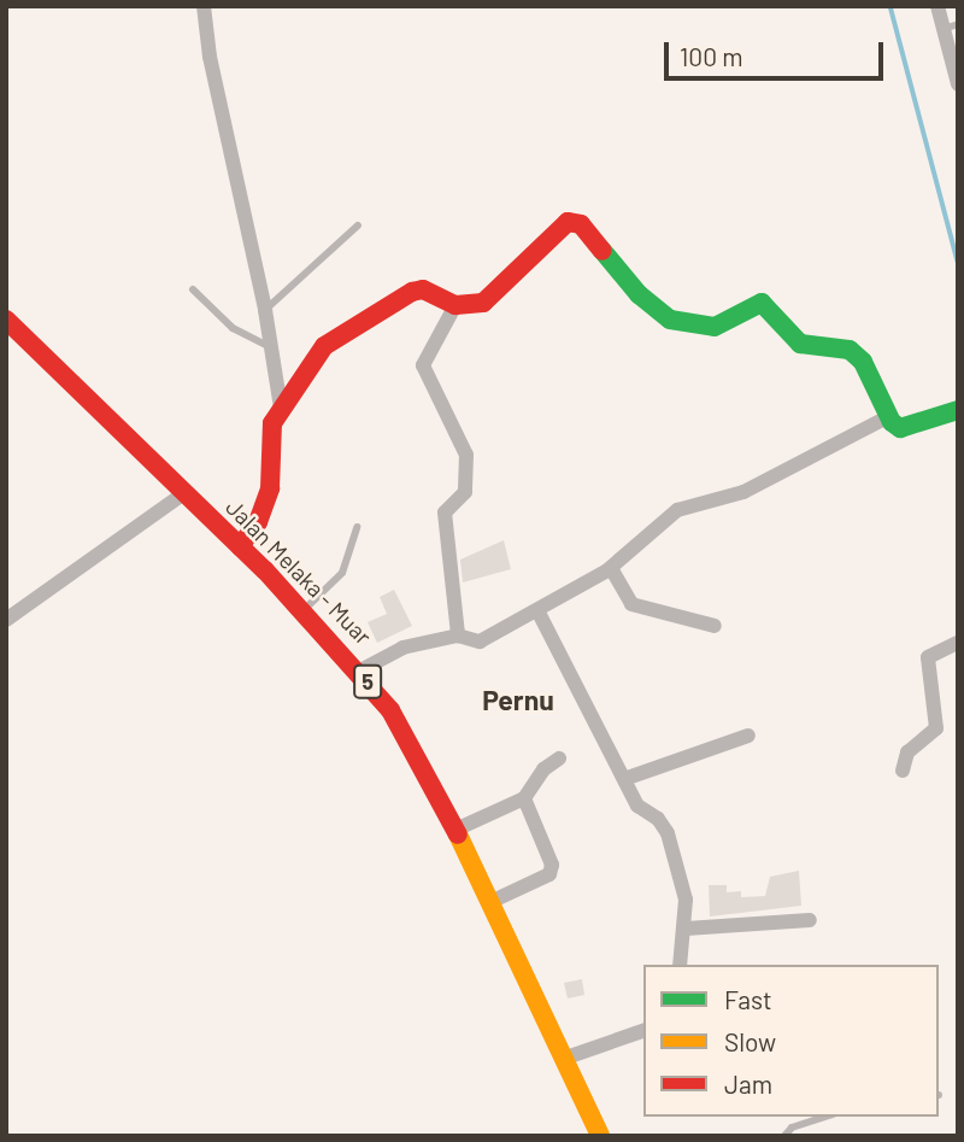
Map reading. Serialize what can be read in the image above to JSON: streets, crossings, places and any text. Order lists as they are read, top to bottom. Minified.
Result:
{"streets":{"main road":["Jalan Melaka - Muar","5"]},"districts":["Pernu"],"legend":["Fast","Slow","Jam"],"scale_bar":"100 m"}
